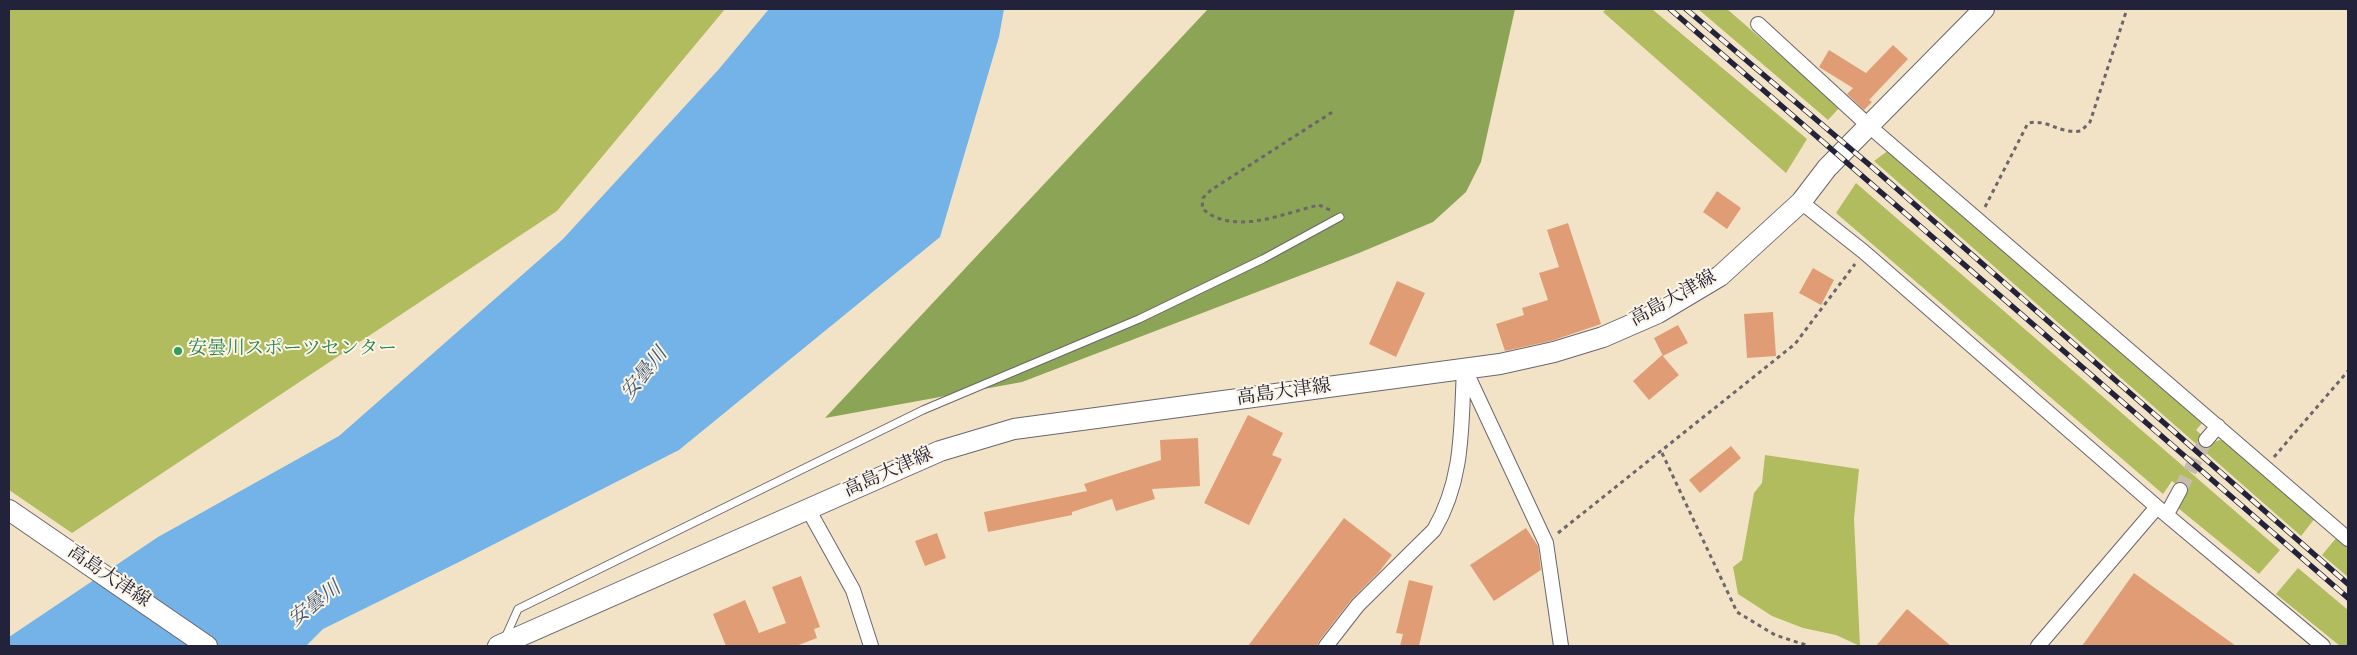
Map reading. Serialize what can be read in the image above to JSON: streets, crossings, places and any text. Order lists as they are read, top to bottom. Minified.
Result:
{"streets":{"main road":["高島大津線"]},"water":["安曇川"],"places":["安曇川スポーツセンター"]}
